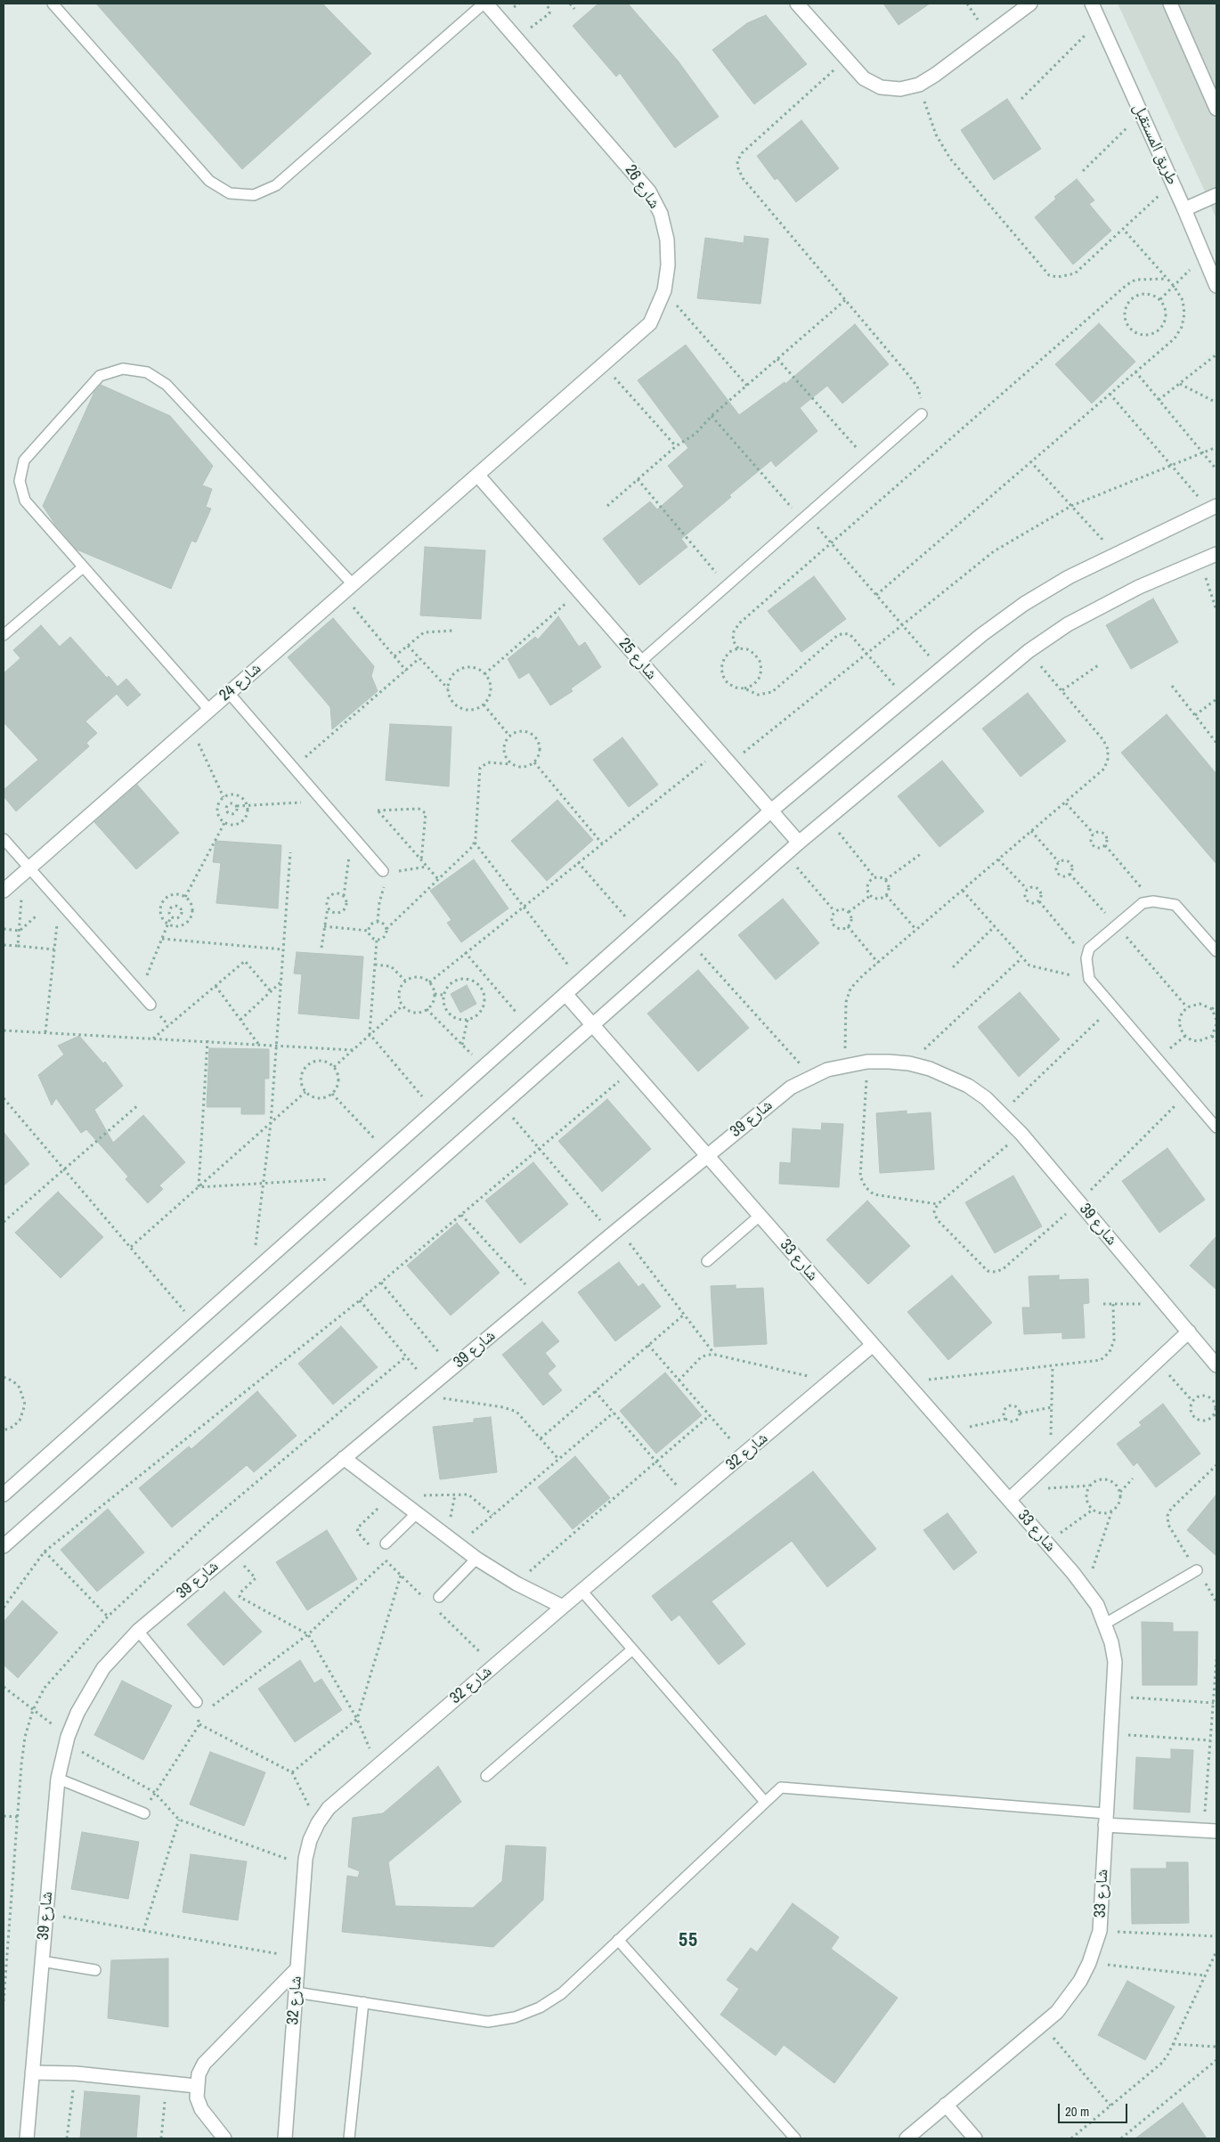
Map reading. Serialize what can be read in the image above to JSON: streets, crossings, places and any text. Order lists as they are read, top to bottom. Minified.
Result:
{"streets":{"street":["طريق المستقبل","شارع 26","شارع 25","شارع 24","شارع 39","شارع 33","شارع 32"]},"crossings":[["شارع 26","شارع 25"],["شارع 26","شارع 24"],["شارع 25","شارع 24"],["شارع 39","شارع 33"],["شارع 33","شارع 32"]],"districts":["55"],"scale_bar":"20 m"}
